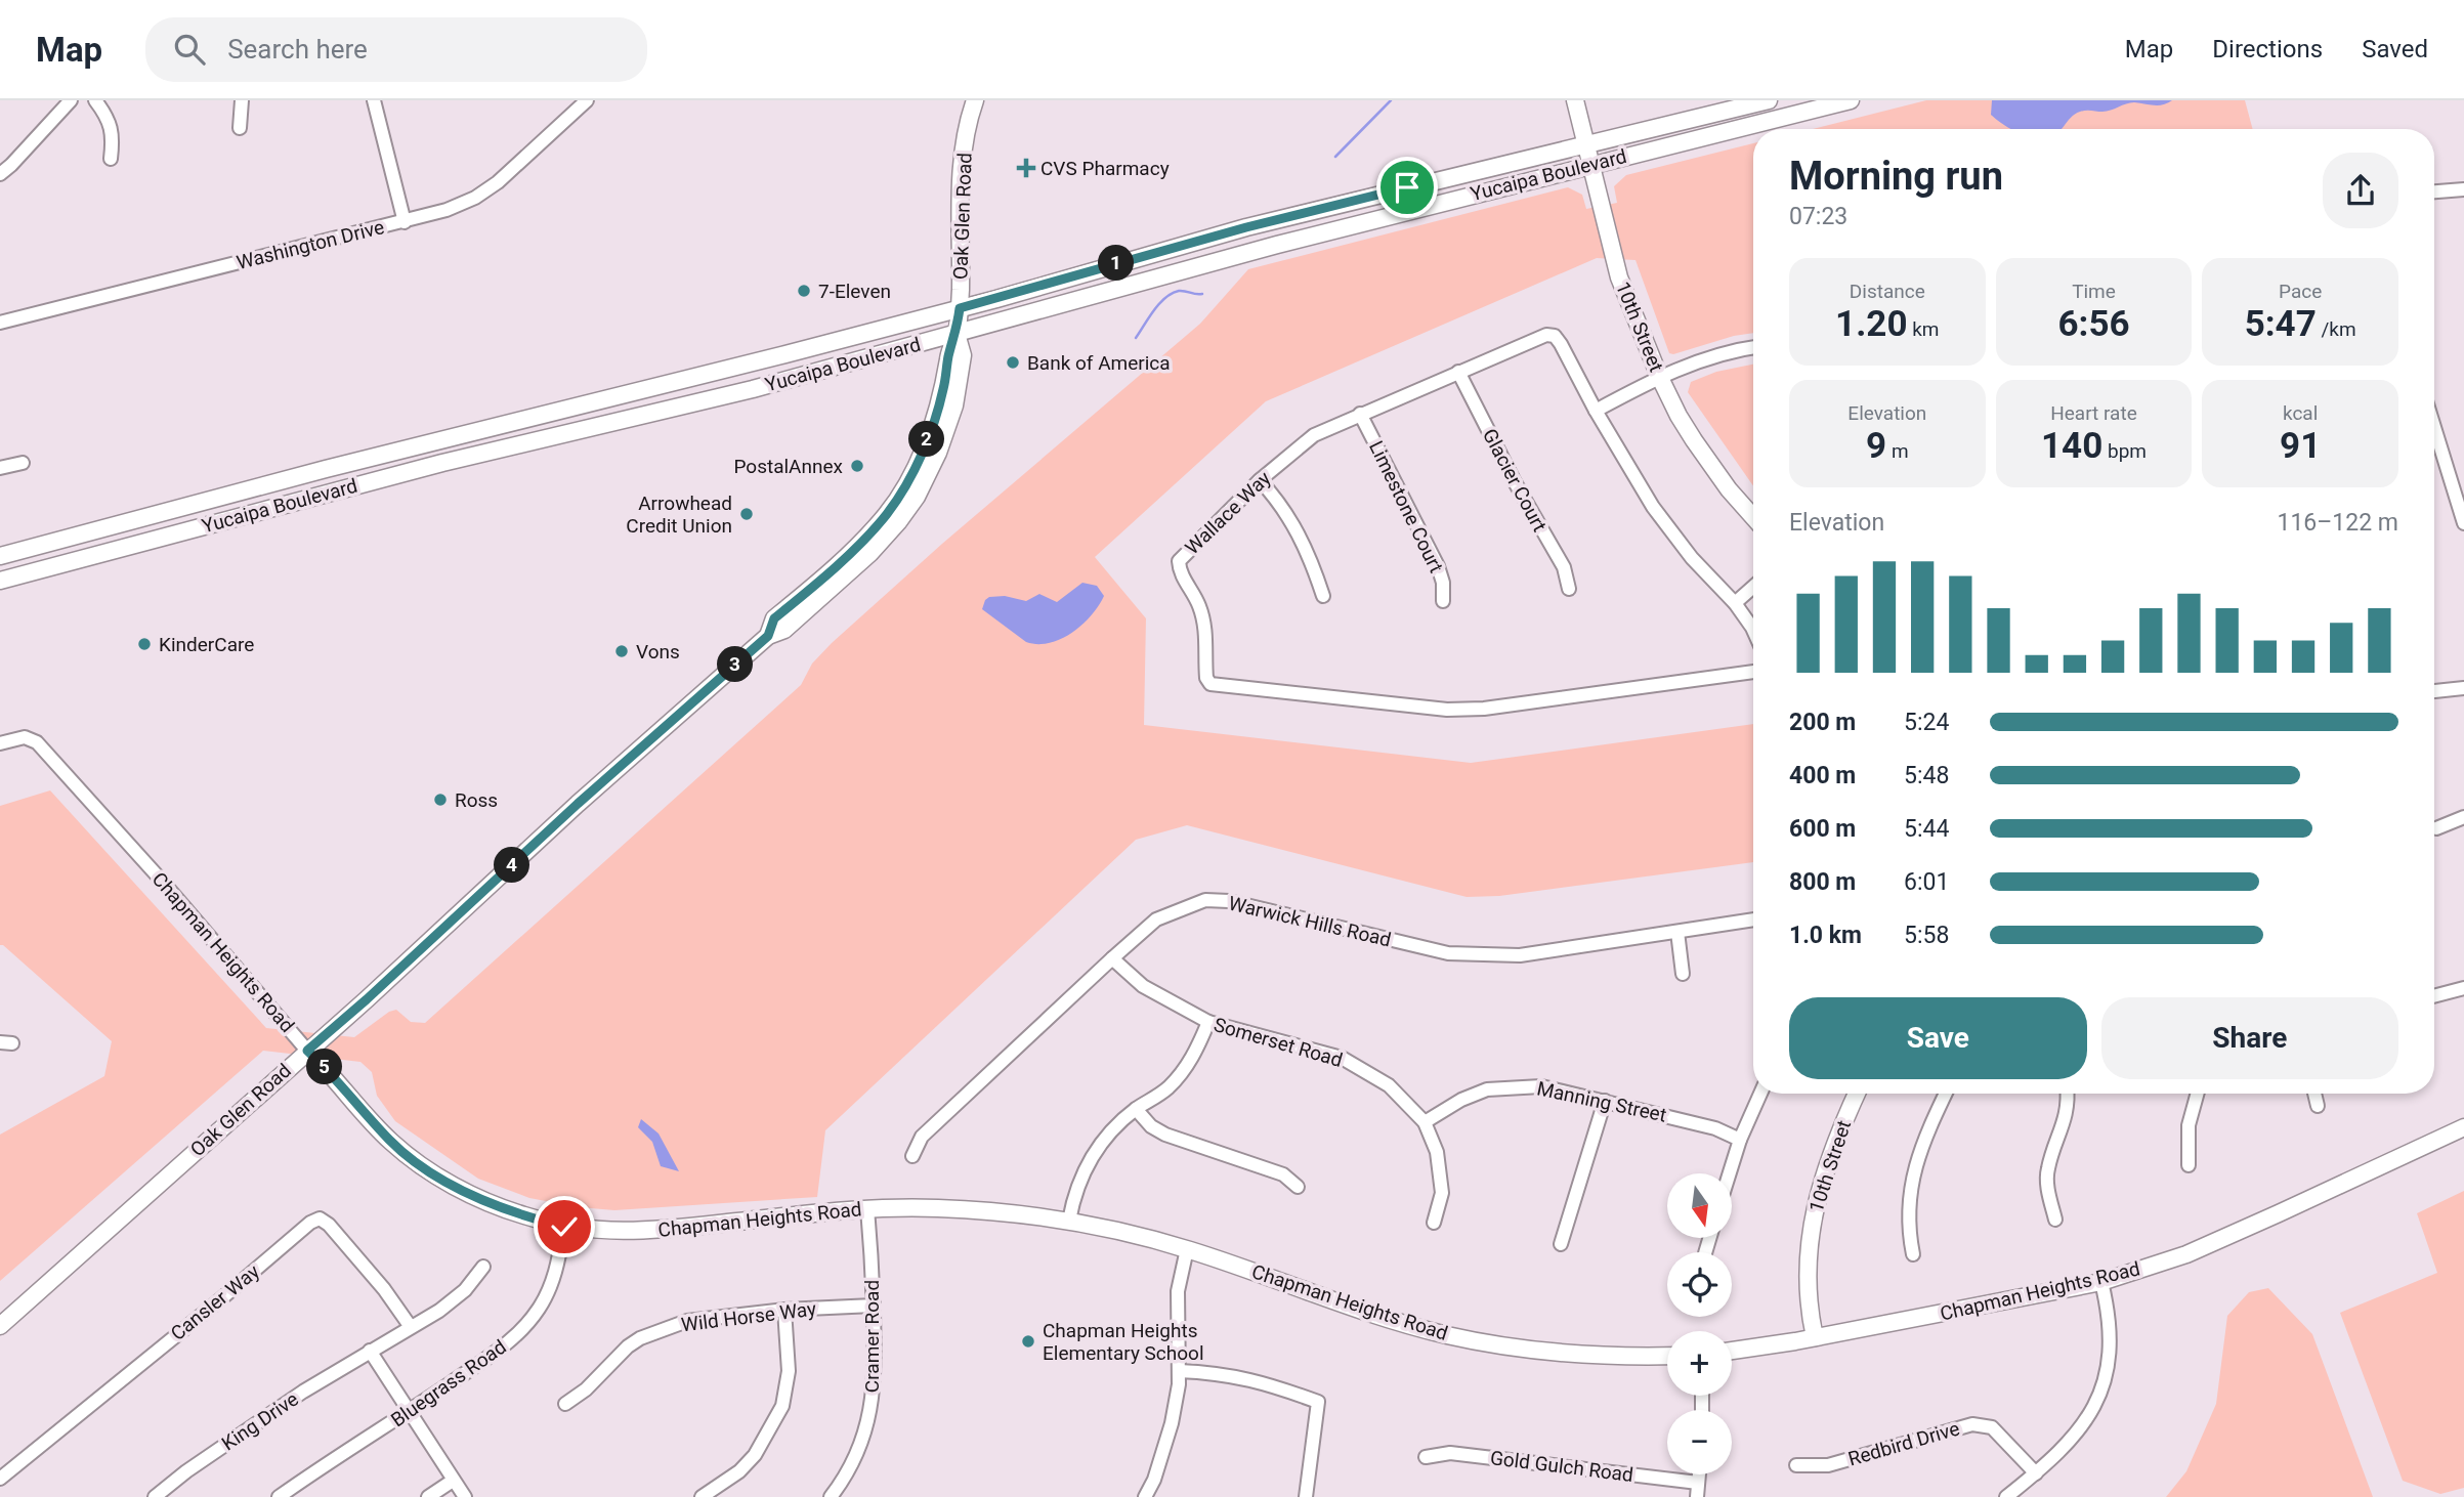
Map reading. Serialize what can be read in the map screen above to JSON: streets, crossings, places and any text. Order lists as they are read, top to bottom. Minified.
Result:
{"streets":{"main road":["Yucaipa Boulevard","Oak Glen Road","10th Street","Chapman Heights Road"],"street":["Washington Drive","Glacier Court","Limestone Court","Wallace Way","Warwick Hills Road","Somerset Road","Manning Street","Cansler Way","Wild Horse Way","Cramer Road","Bluegrass Road","King Drive","Redbird Drive","Gold Gulch Road"]},"crossings":[["Yucaipa Boulevard","Oak Glen Road"],["Yucaipa Boulevard","10th Street"],["Oak Glen Road","Chapman Heights Road"],["10th Street","Chapman Heights Road"],["Glacier Court","Wallace Way"],["Limestone Court","Wallace Way"],["Warwick Hills Road","Somerset Road"],["Chapman Heights Road","Cramer Road"],["Chapman Heights Road","Bluegrass Road"],["Somerset Road","Manning Street"],["Cansler Way","King Drive"],["Wild Horse Way","Cramer Road"]],"places":{"health":["CVS Pharmacy"],"other":["7-Eleven","Bank of America","PostalAnnex","Arrowhead Credit Union","KinderCare","Vons","Ross","Chapman Heights Elementary School"]},"north":"bottom","page":{"header":"Map","search":"Search here","nav":["Map","Directions","Saved"],"heading":["Morning run","07:23"],"pins":["1","2","3","4","5"],"stats":[["Distance","1.20 km"],["Time","6:56"],["Pace","5:47 /km"],["Elevation","9 m"],["Heart rate","140 bpm"],["kcal","91"]],"chart":["Elevation","116–122 m"],"list":[{"name":"200 m","note":"5:24"},{"name":"400 m","note":"5:48"},{"name":"600 m","note":"5:44"},{"name":"800 m","note":"6:01"},{"name":"1.0 km","note":"5:58"}],"buttons":["Save","Share"],"map_buttons":["+","−"]}}
